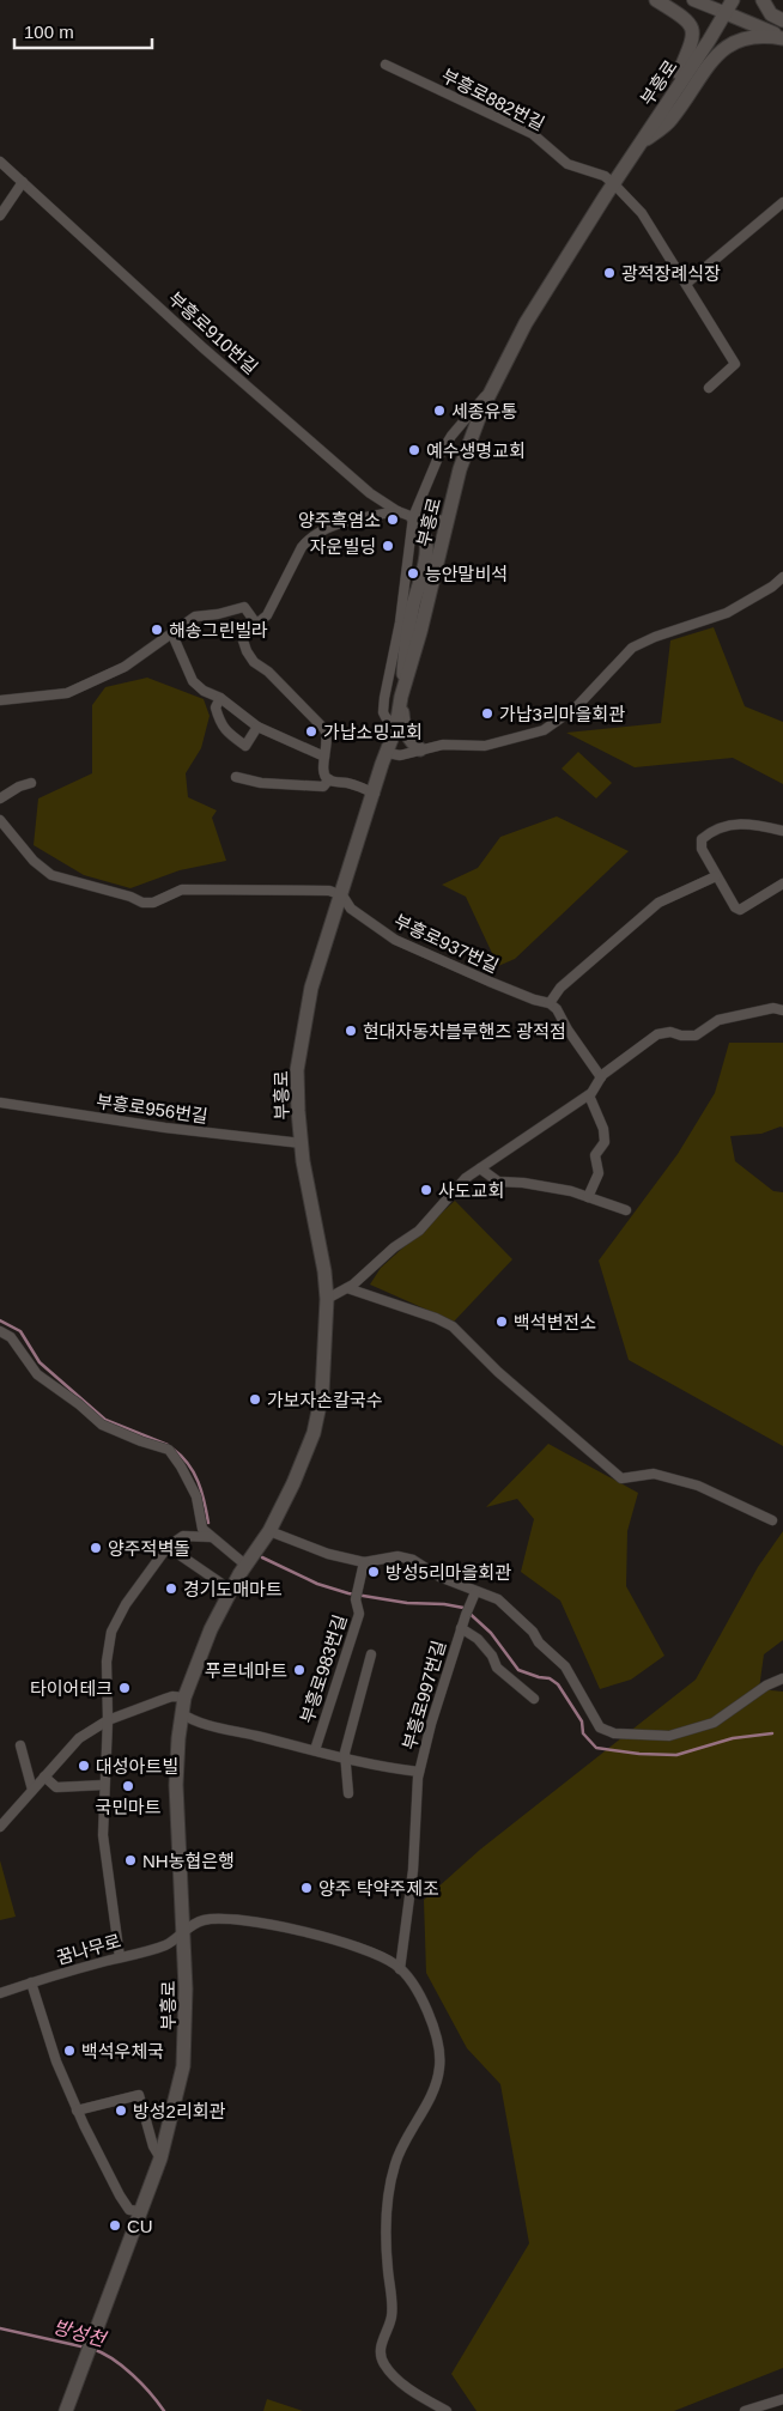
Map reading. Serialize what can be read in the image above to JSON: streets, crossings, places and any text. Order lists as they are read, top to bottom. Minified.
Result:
{"streets":{"main road":["부흥로"],"street":["부흥로882번길","부흥로910번길","부흥로937번길","부흥로956번길","부흥로983번길","부흥로997번길","꿈나무로"]},"crossings":[["부흥로","부흥로882번길"],["부흥로","부흥로910번길"],["부흥로","부흥로937번길"],["부흥로","부흥로956번길"],["부흥로","부흥로997번길"],["부흥로","꿈나무로"],["부흥로983번길","부흥로997번길"],["부흥로997번길","꿈나무로"]],"water":["방성천"],"places":["광적장례식장","세종유통","예수생명교회","양주흑염소","자운빌딩","능안말비석","해송그린빌라","가납3리마을회관","가납소밍교회","현대자동차블루핸즈 광적점","사도교회","백석변전소","가보자손칼국수","양주적벽돌","방성5리마을회관","경기도매마트","푸르네마트","타이어테크","대성아트빌","국민마트","NH농협은행","양주 탁약주제조","백석우체국","방성2리회관","CU"],"scale_bar":"100 m"}
